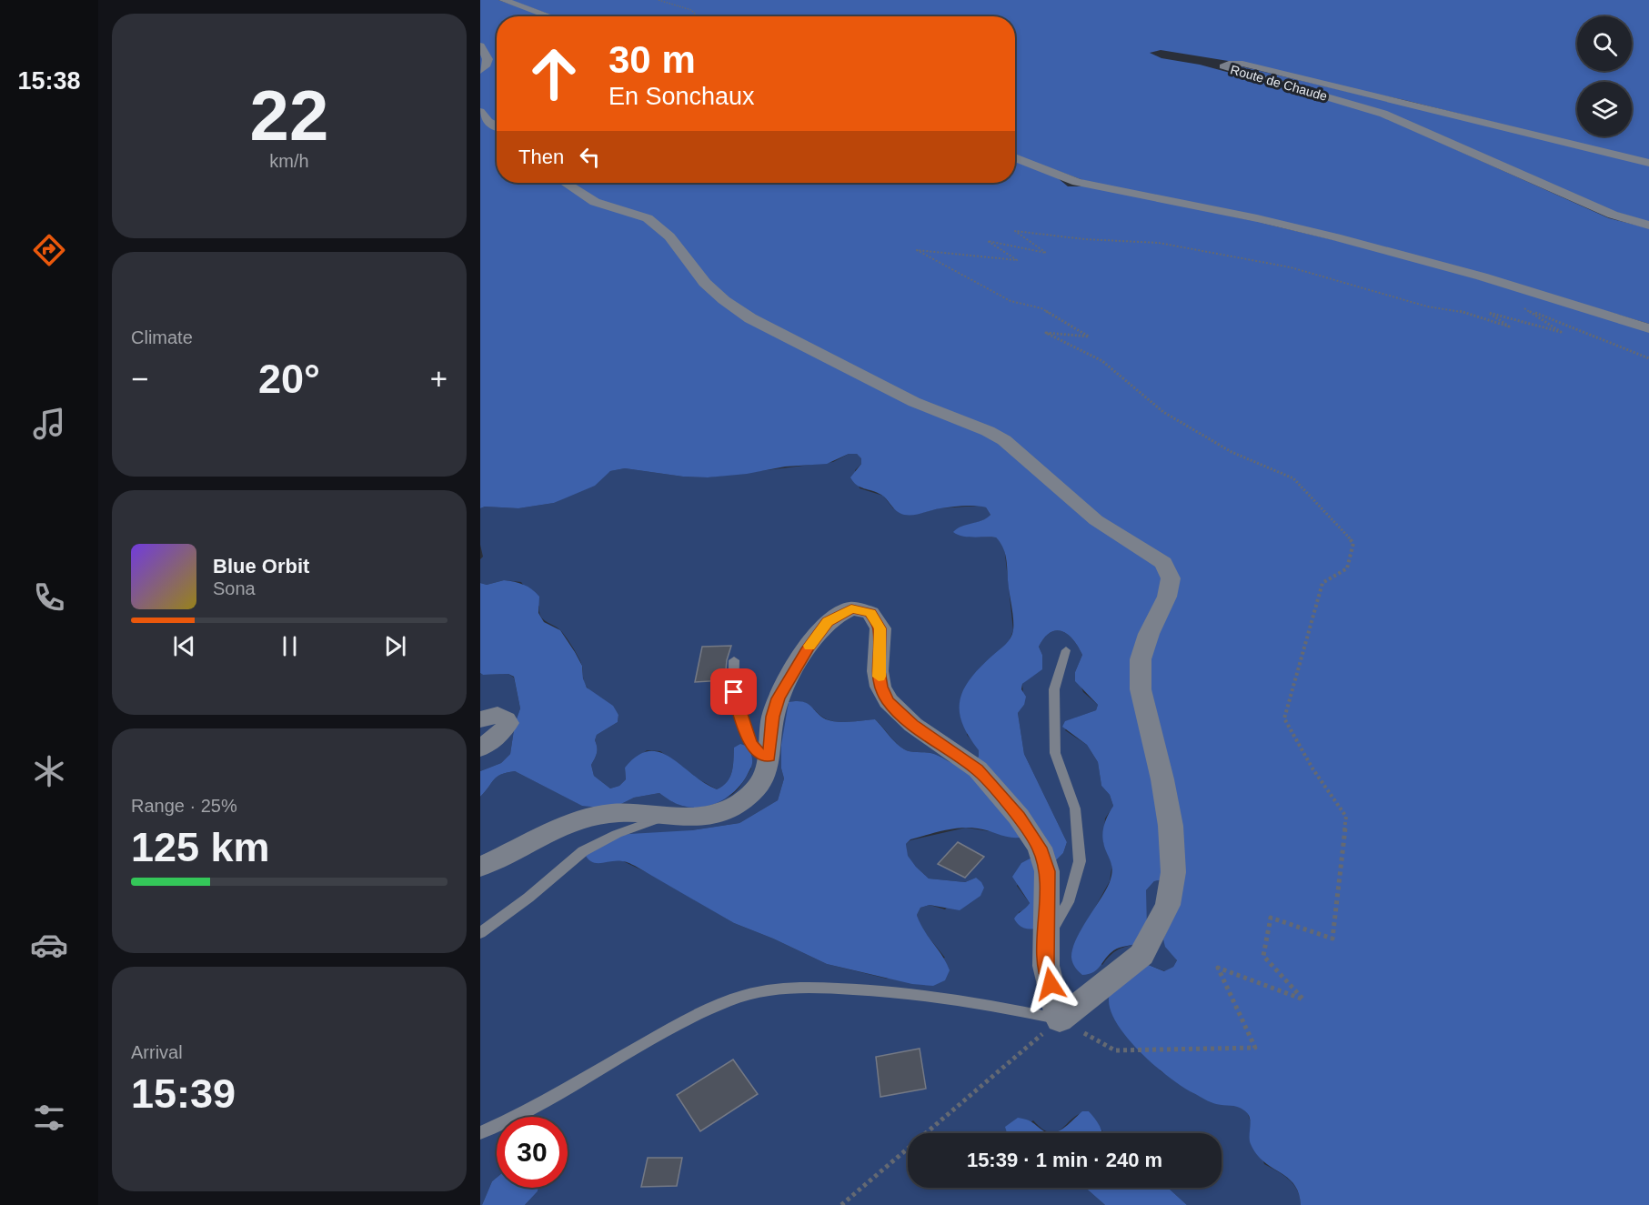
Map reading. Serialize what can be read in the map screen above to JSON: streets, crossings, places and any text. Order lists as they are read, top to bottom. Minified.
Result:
{"streets":{"street":["Route de Chaude"]},"page":{"tabs":"15:38","tile":[["22","km/h"],"Climate",["Range · 25%","125 km"],["Arrival","15:39"]],"turn":["30 m","En Sonchaux"],"then":"Then","heat":["−","20°","+"],"song":["Blue Orbit","Sona"],"limit":"30","trip":"15:39 · 1 min · 240 m"}}
